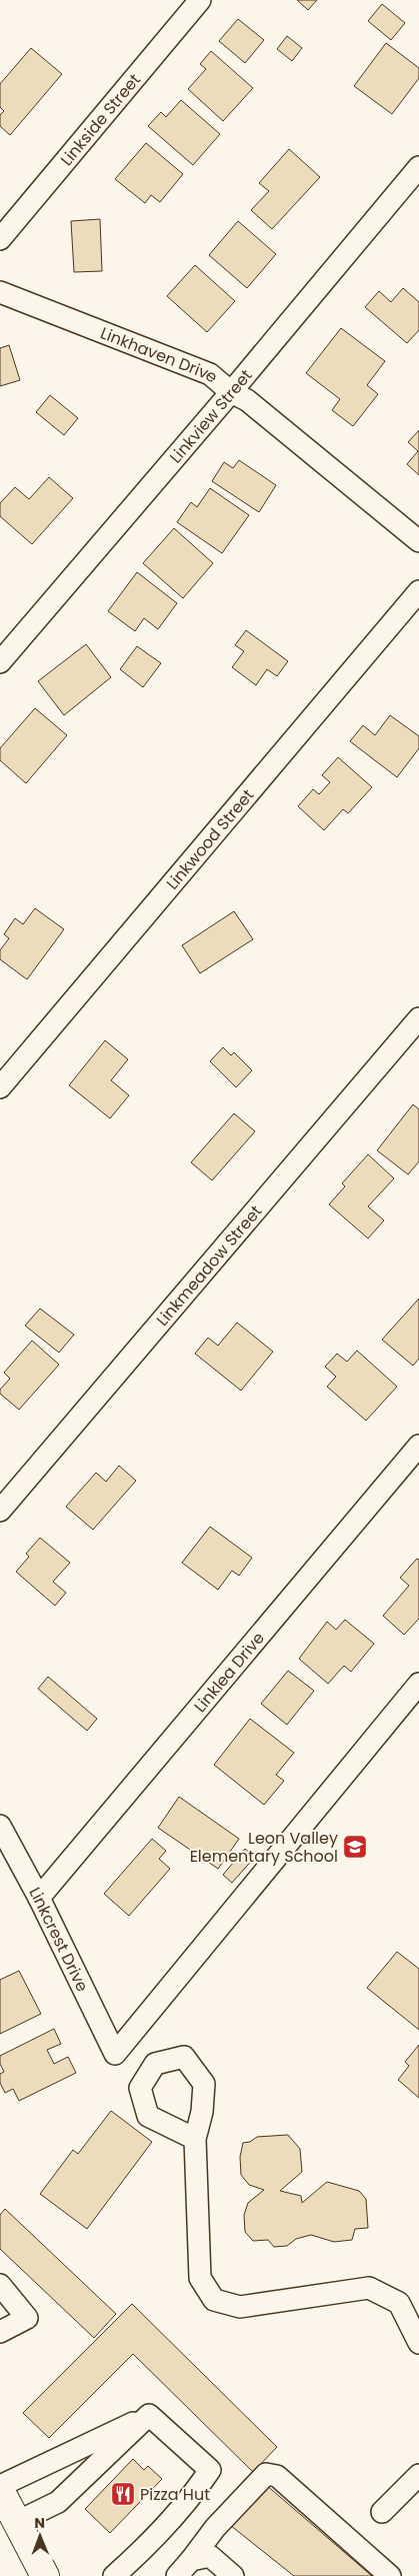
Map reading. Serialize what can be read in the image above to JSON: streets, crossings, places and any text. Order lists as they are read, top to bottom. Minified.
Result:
{"streets":{"street":["Linkside Street","Linkhaven Drive","Linkview Street","Linkwood Street","Linkmeadow Street","Linklea Drive","Linkcrest Drive"]},"crossings":[["Linkhaven Drive","Linkview Street"],["Linklea Drive","Linkcrest Drive"]],"places":{"school or university":["Leon Valley Elementary School"],"restaurant":["Pizza Hut"]},"north":"top"}
